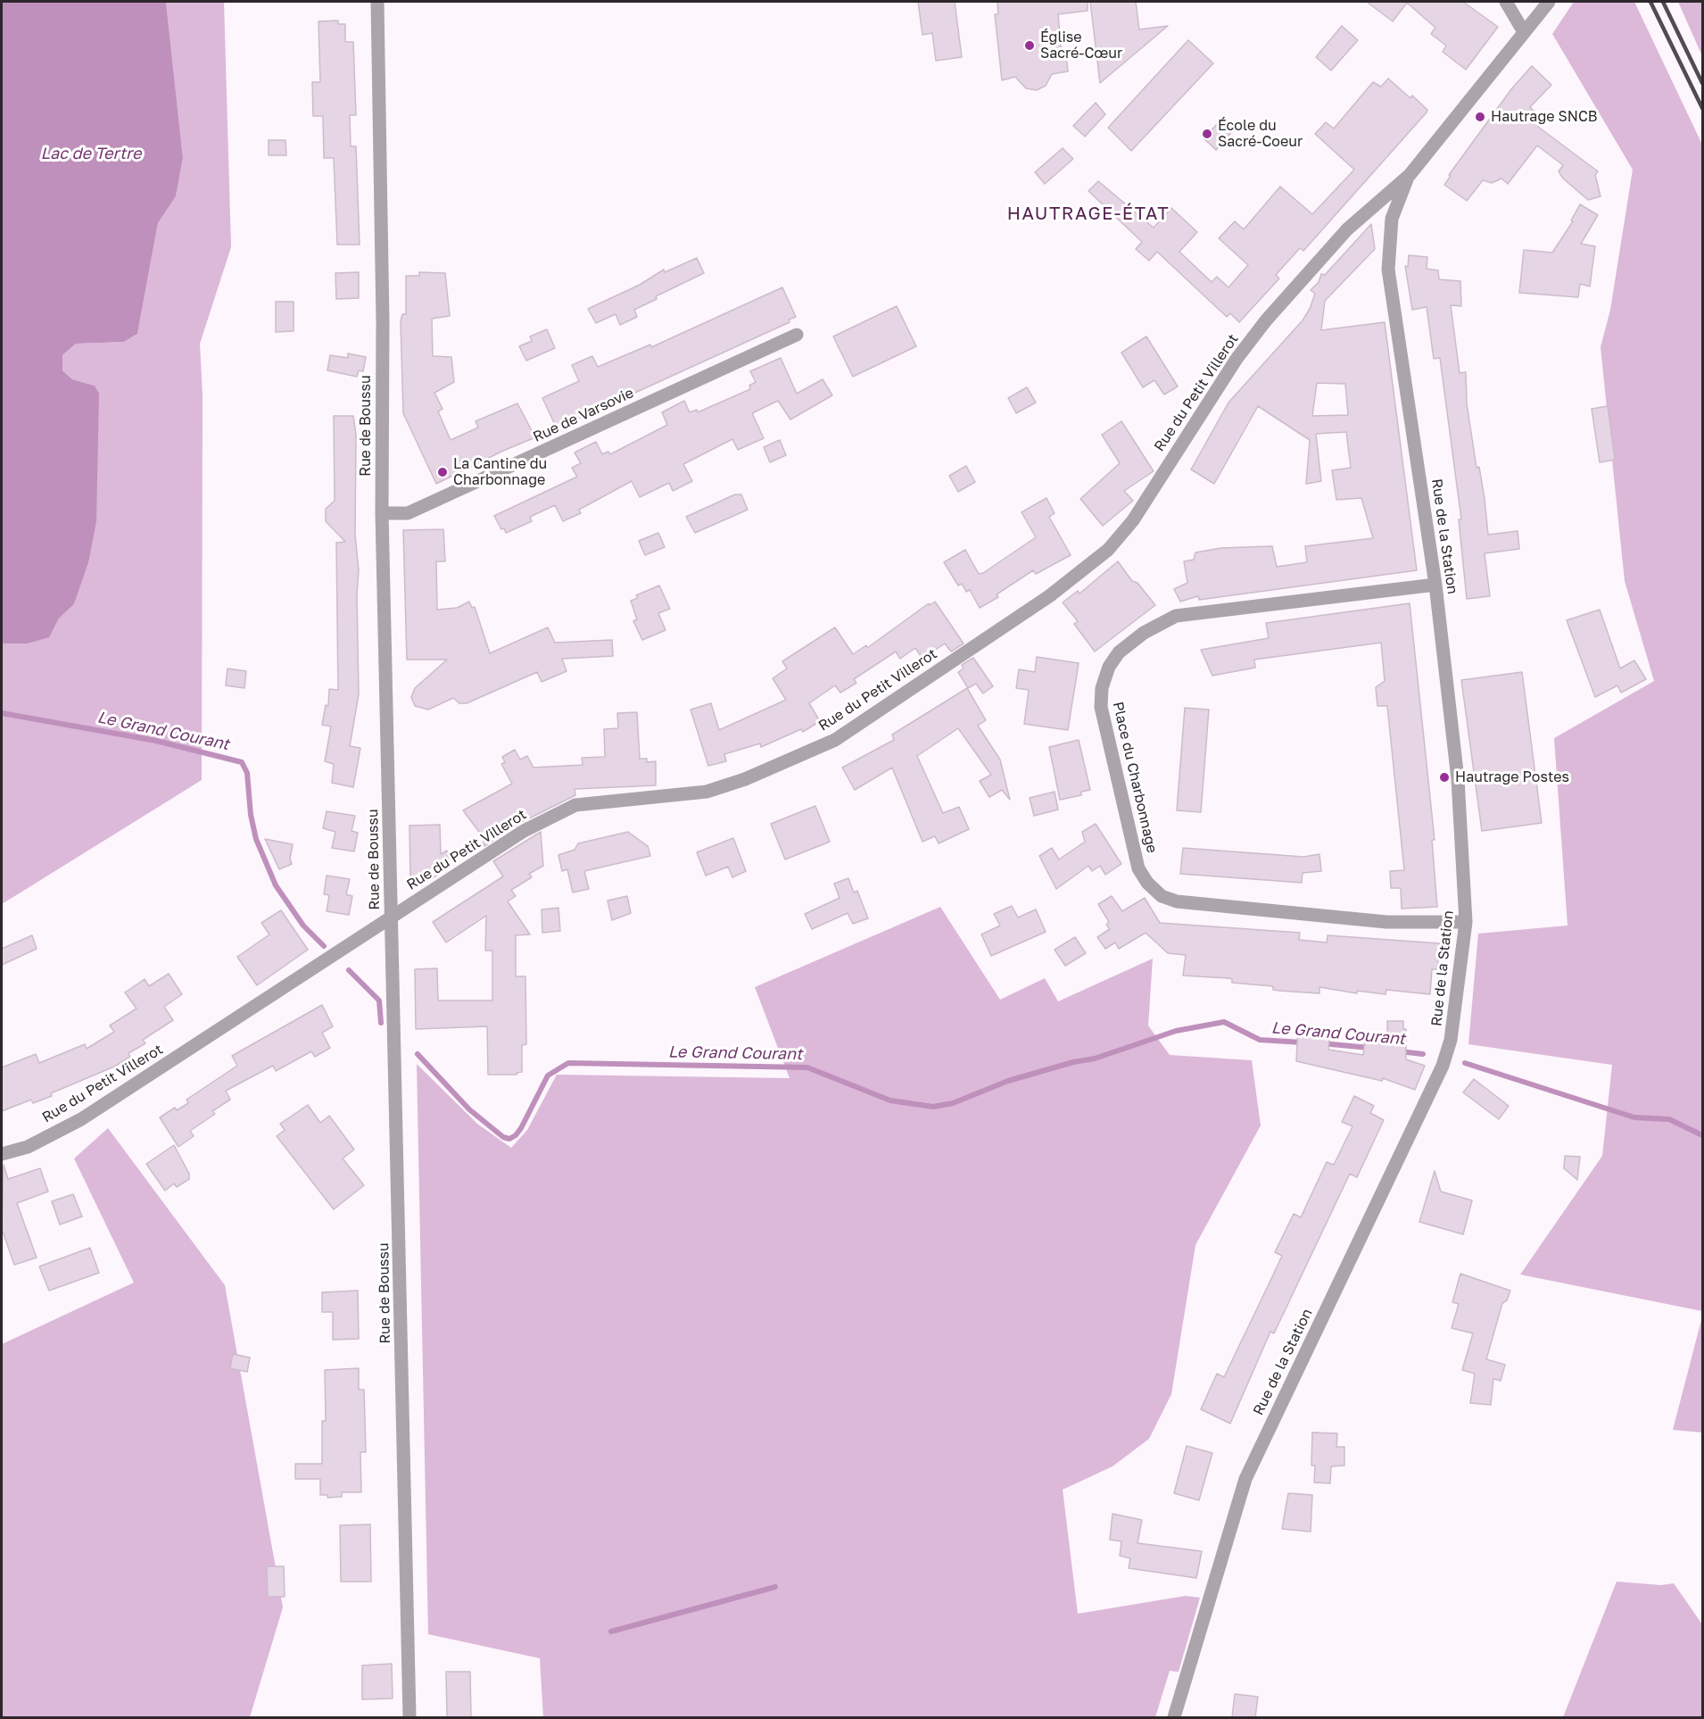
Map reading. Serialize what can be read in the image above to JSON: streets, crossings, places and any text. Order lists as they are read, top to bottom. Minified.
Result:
{"streets":{"street":["Rue du Petit Villerot","Rue de Varsovie","Rue de Boussu","Rue de la Station","Place du Charbonnage"]},"crossings":[["Rue du Petit Villerot","Rue de Boussu"],["Rue du Petit Villerot","Rue de la Station"],["Rue de Varsovie","Rue de Boussu"],["Rue de la Station","Place du Charbonnage"]],"districts":["HAUTRAGE-ÉTAT"],"water":["Lac de Tertre","Le Grand Courant"],"places":["Église Sacré-Cœur","Hautrage SNCB","École du Sacré-Coeur","La Cantine du Charbonnage","Hautrage Postes"]}
